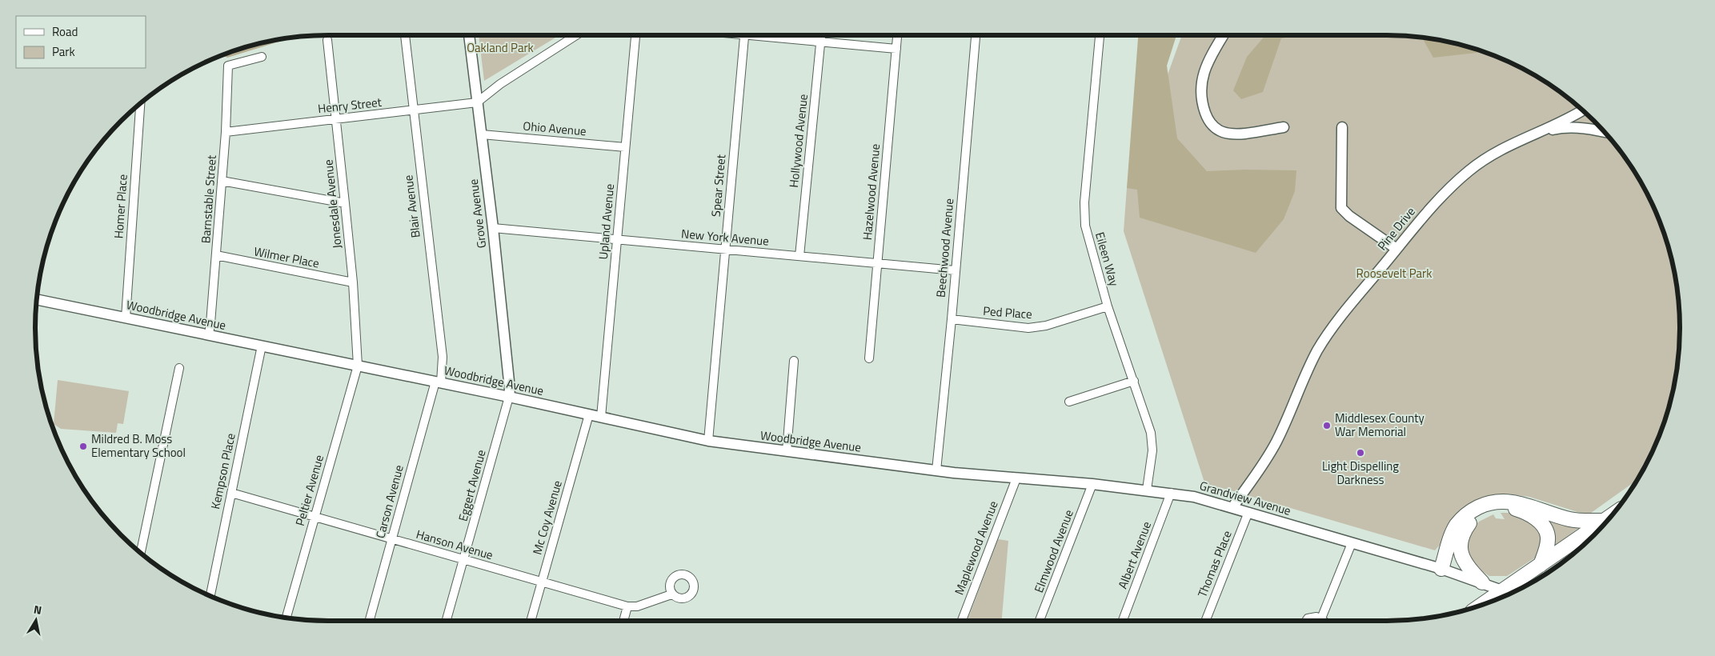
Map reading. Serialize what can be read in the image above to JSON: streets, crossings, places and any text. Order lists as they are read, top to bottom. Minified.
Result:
{"streets":{"street":["Henry Street","Ohio Avenue","Hollywood Avenue","Spear Street","Hazelwood Avenue","Barnstable Street","Jonesdale Avenue","Homer Place","Blair Avenue","Grove Avenue","Upland Avenue","Pine Drive","New York Avenue","Beechwood Avenue","Wilmer Place","Eileen Way","Ped Place","Woodbridge Avenue","Kempson Place","Eggert Avenue","Peltier Avenue","Grandview Avenue","Carson Avenue","Mc Coy Avenue","Hanson Avenue","Maplewood Avenue","Elmwood Avenue","Albert Avenue","Thomas Place"]},"crossings":[["Henry Street","Barnstable Street"],["Henry Street","Jonesdale Avenue"],["Henry Street","Blair Avenue"],["Henry Street","Grove Avenue"],["Ohio Avenue","Grove Avenue"],["Ohio Avenue","Upland Avenue"],["Hollywood Avenue","New York Avenue"],["Spear Street","New York Avenue"],["Spear Street","Woodbridge Avenue"],["Hazelwood Avenue","New York Avenue"],["Barnstable Street","Wilmer Place"],["Barnstable Street","Woodbridge Avenue"],["Jonesdale Avenue","Wilmer Place"],["Jonesdale Avenue","Woodbridge Avenue"],["Jonesdale Avenue","Peltier Avenue"],["Homer Place","Woodbridge Avenue"],["Blair Avenue","Woodbridge Avenue"],["Blair Avenue","Carson Avenue"],["Grove Avenue","New York Avenue"],["Grove Avenue","Woodbridge Avenue"],["Grove Avenue","Eggert Avenue"],["Upland Avenue","New York Avenue"],["Upland Avenue","Woodbridge Avenue"],["Pine Drive","Grandview Avenue"],["New York Avenue","Beechwood Avenue"],["Beechwood Avenue","Ped Place"],["Beechwood Avenue","Woodbridge Avenue"],["Eileen Way","Ped Place"],["Eileen Way","Grandview Avenue"],["Woodbridge Avenue","Kempson Place"],["Woodbridge Avenue","Eggert Avenue"],["Woodbridge Avenue","Peltier Avenue"],["Woodbridge Avenue","Grandview Avenue"],["Woodbridge Avenue","Carson Avenue"],["Woodbridge Avenue","Mc Coy Avenue"],["Kempson Place","Hanson Avenue"],["Eggert Avenue","Hanson Avenue"],["Peltier Avenue","Hanson Avenue"],["Grandview Avenue","Maplewood Avenue"],["Grandview Avenue","Elmwood Avenue"],["Grandview Avenue","Albert Avenue"],["Grandview Avenue","Thomas Place"],["Carson Avenue","Hanson Avenue"],["Mc Coy Avenue","Hanson Avenue"]],"parks":["Oakland Park","Roosevelt Park"],"places":["Middlesex County War Memorial","Mildred B. Moss Elementary School","Light Dispelling Darkness"],"legend":["Road","Park"],"north":"top"}
